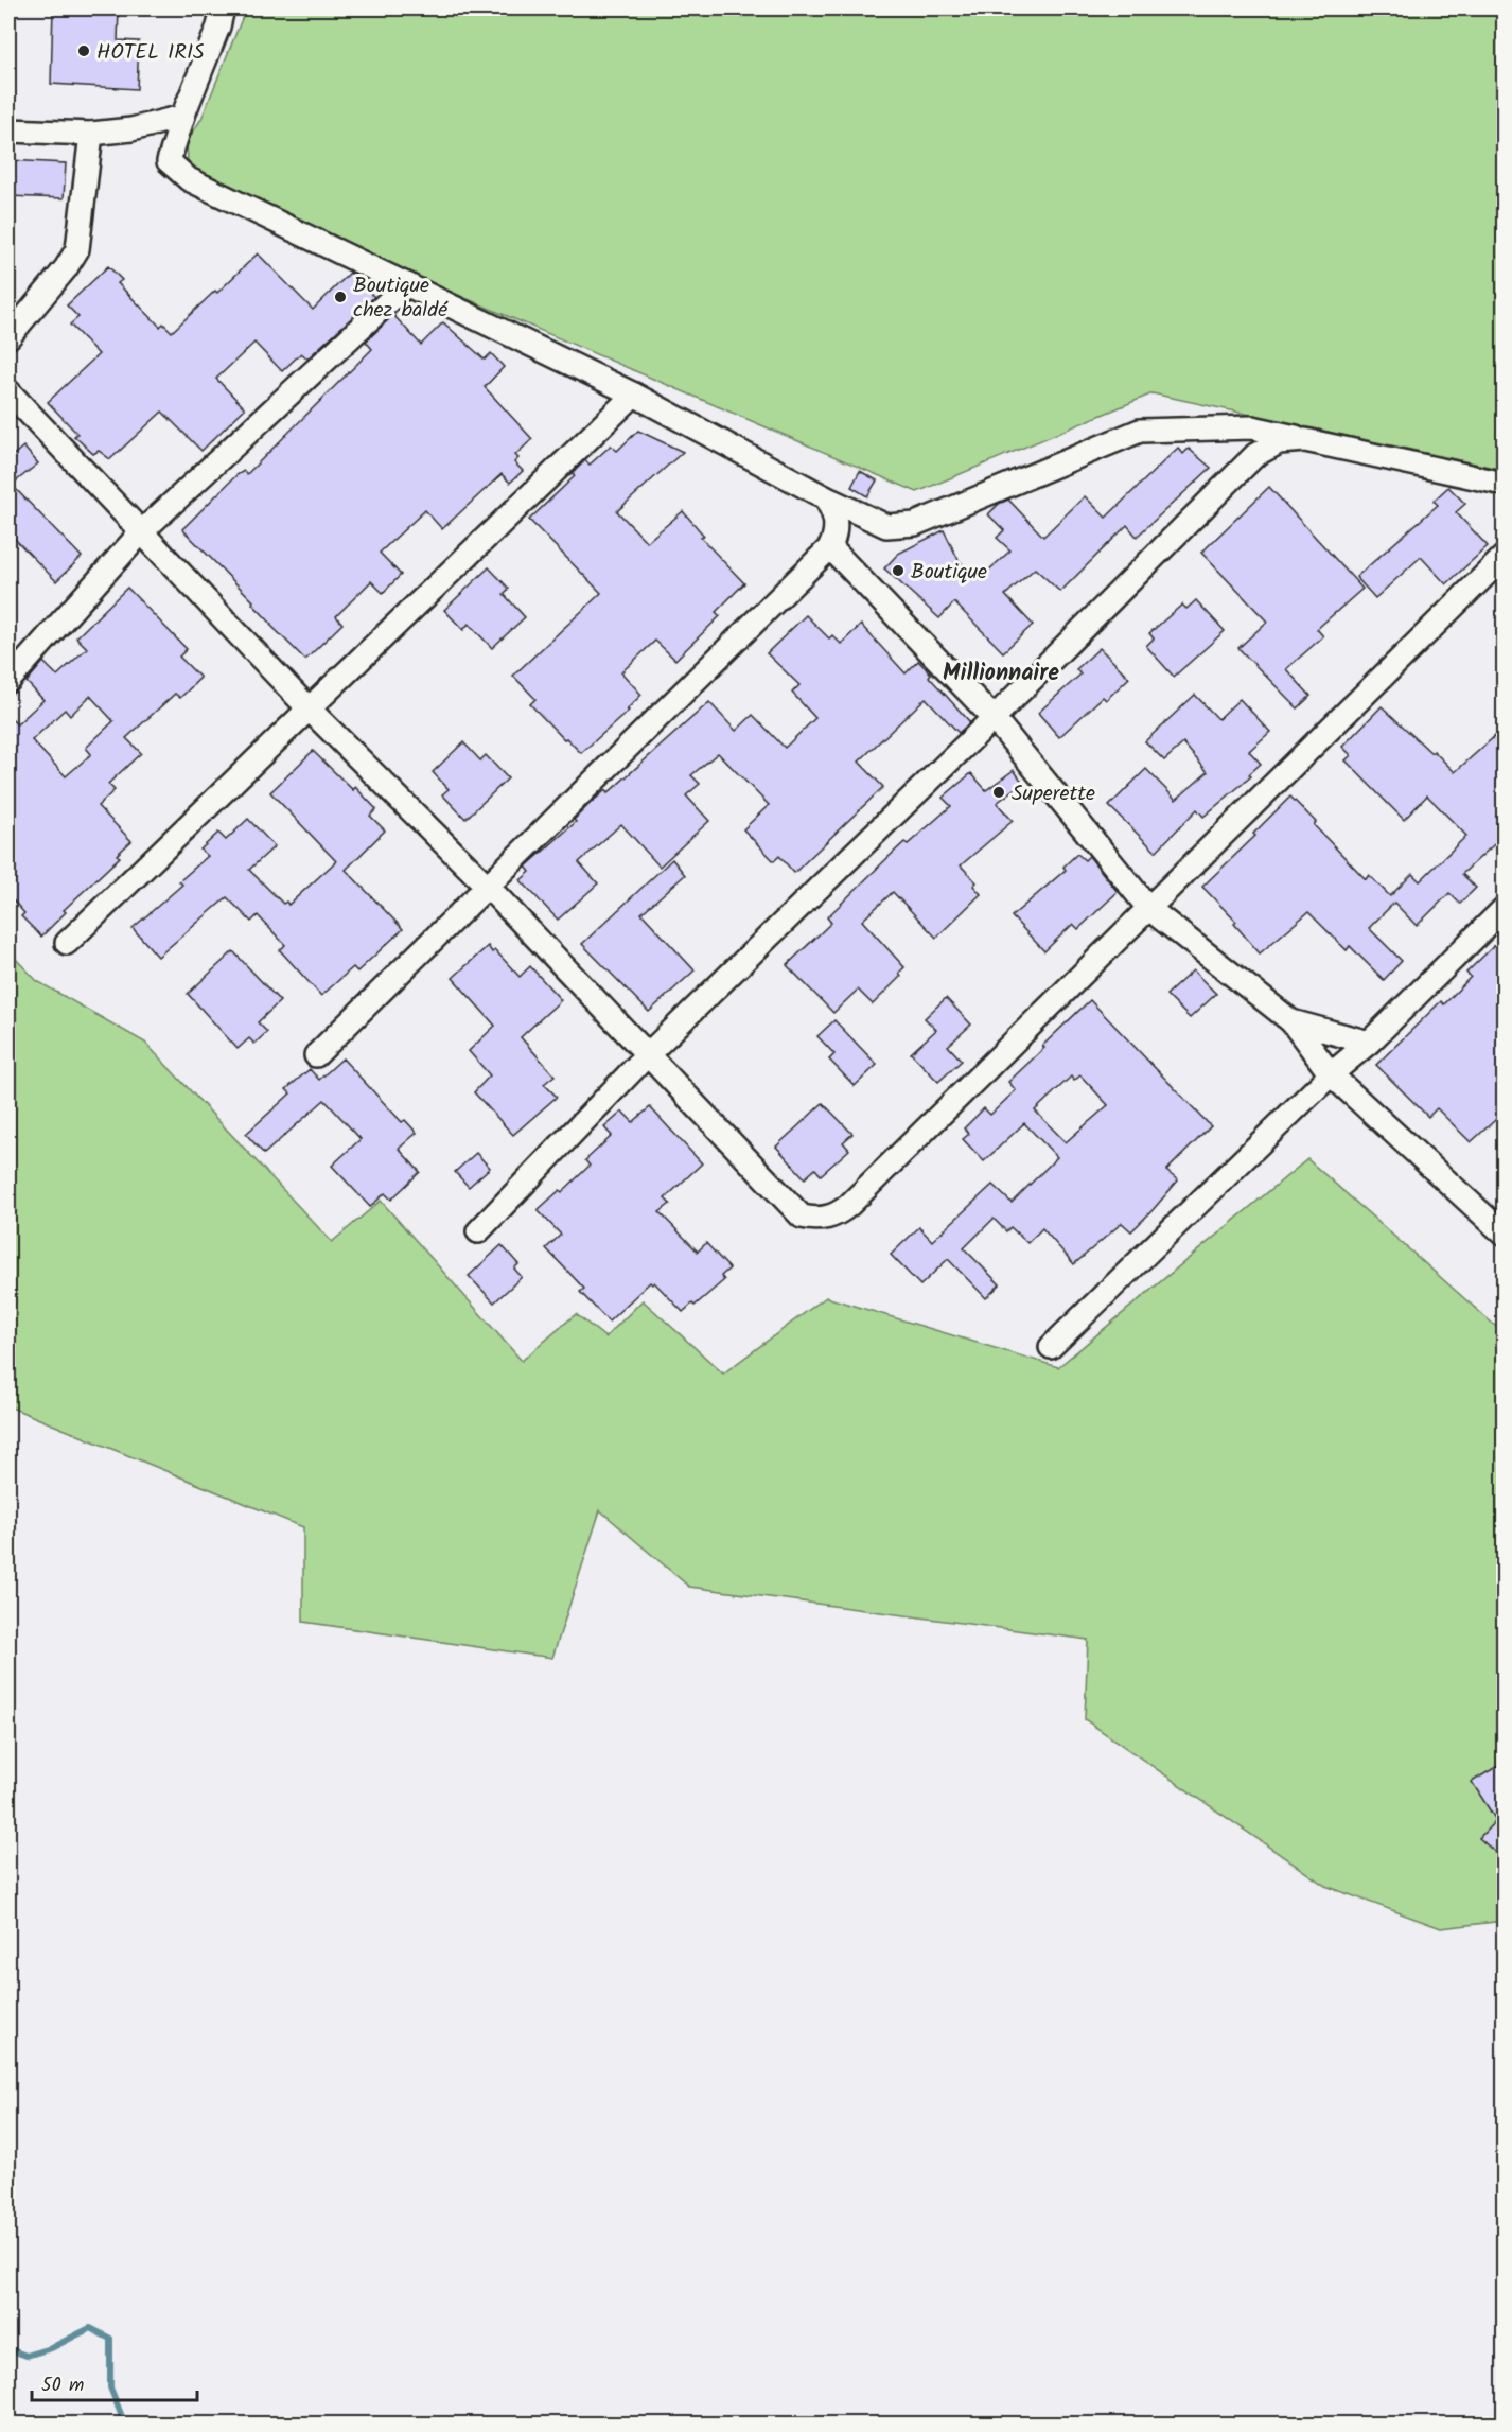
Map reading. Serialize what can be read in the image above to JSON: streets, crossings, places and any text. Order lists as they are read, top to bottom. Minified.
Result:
{"districts":["Millionnaire"],"places":["HOTEL IRIS","Boutique chez baldé","Boutique","Superette"],"scale_bar":"50 m"}
